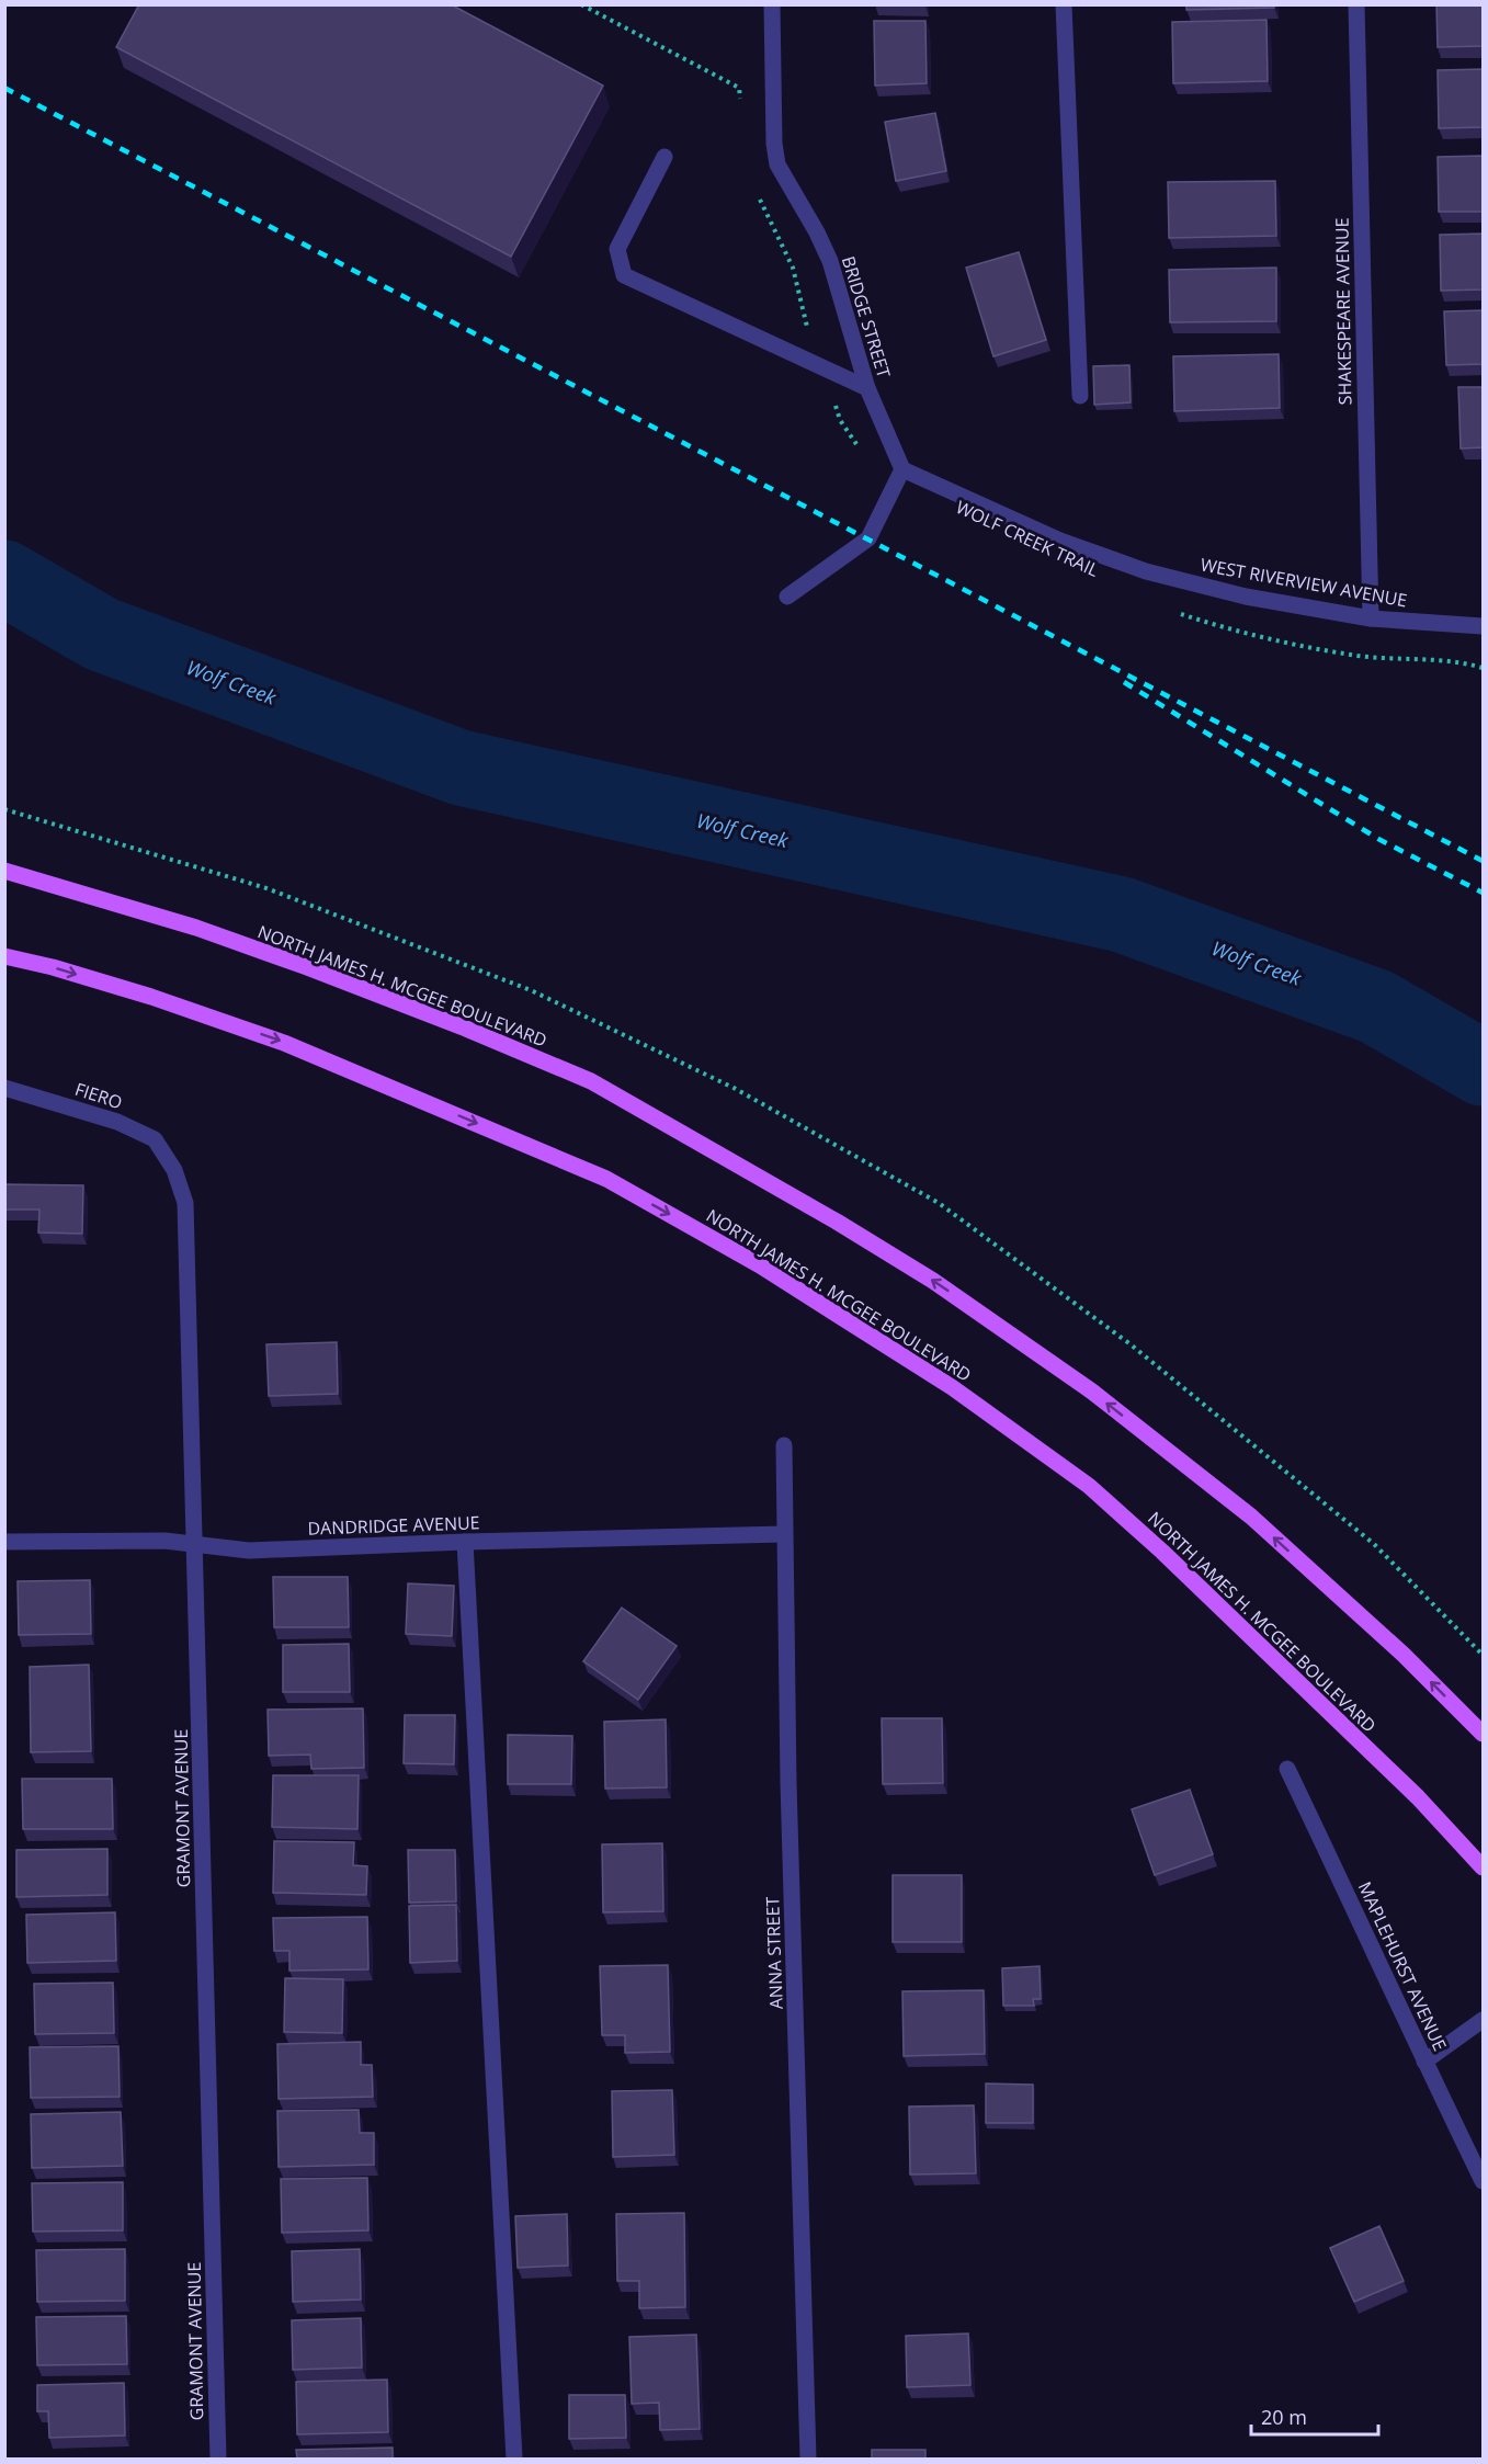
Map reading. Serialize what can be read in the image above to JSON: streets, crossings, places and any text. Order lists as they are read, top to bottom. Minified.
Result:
{"streets":{"main road":["NORTH JAMES H. MCGEE BOULEVARD"],"street":["SHAKESPEARE AVENUE","BRIDGE STREET","WEST RIVERVIEW AVENUE","FIERO","DANDRIDGE AVENUE","GRAMONT AVENUE","ANNA STREET","MAPLEHURST AVENUE"]},"crossings":[["SHAKESPEARE AVENUE","WEST RIVERVIEW AVENUE"],["BRIDGE STREET","WEST RIVERVIEW AVENUE"],["FIERO","GRAMONT AVENUE"],["DANDRIDGE AVENUE","GRAMONT AVENUE"],["DANDRIDGE AVENUE","ANNA STREET"]],"water":["Wolf Creek"],"scale_bar":"20 m"}
